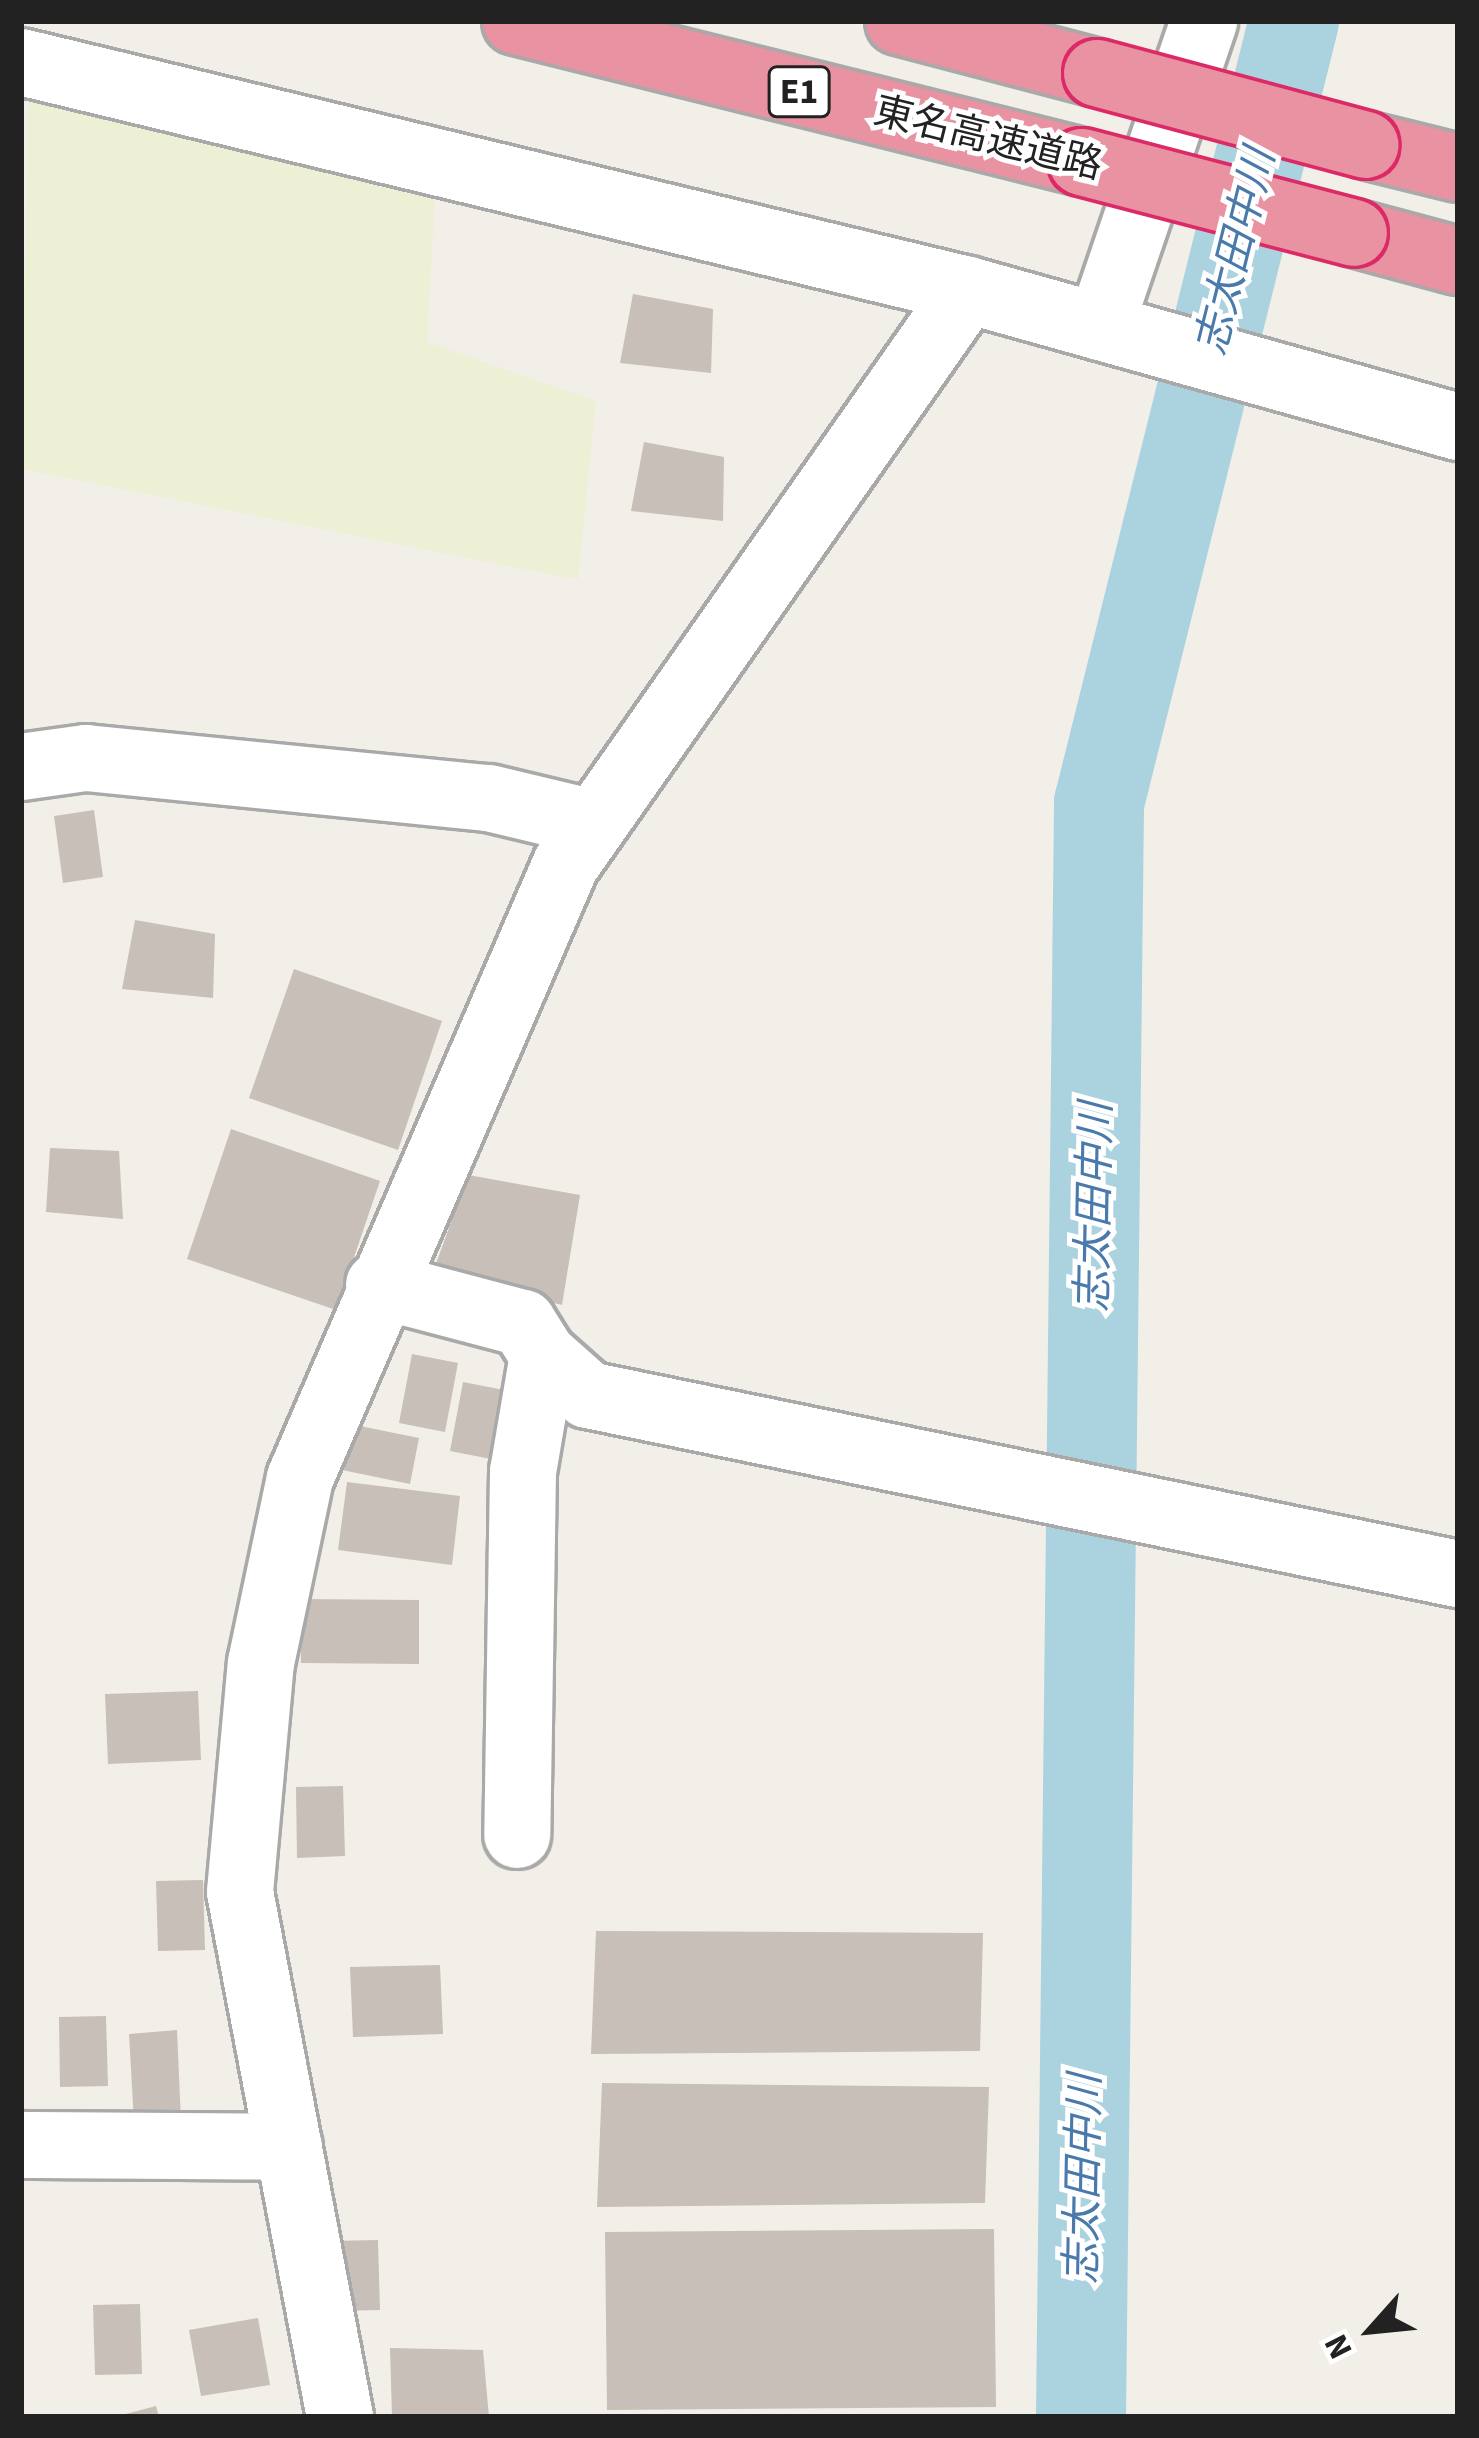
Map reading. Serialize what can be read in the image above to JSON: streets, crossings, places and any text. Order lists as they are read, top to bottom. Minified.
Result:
{"streets":{"highway":["E1","東名高速道路"]},"water":["志太田中川"],"north":"bottom left"}
